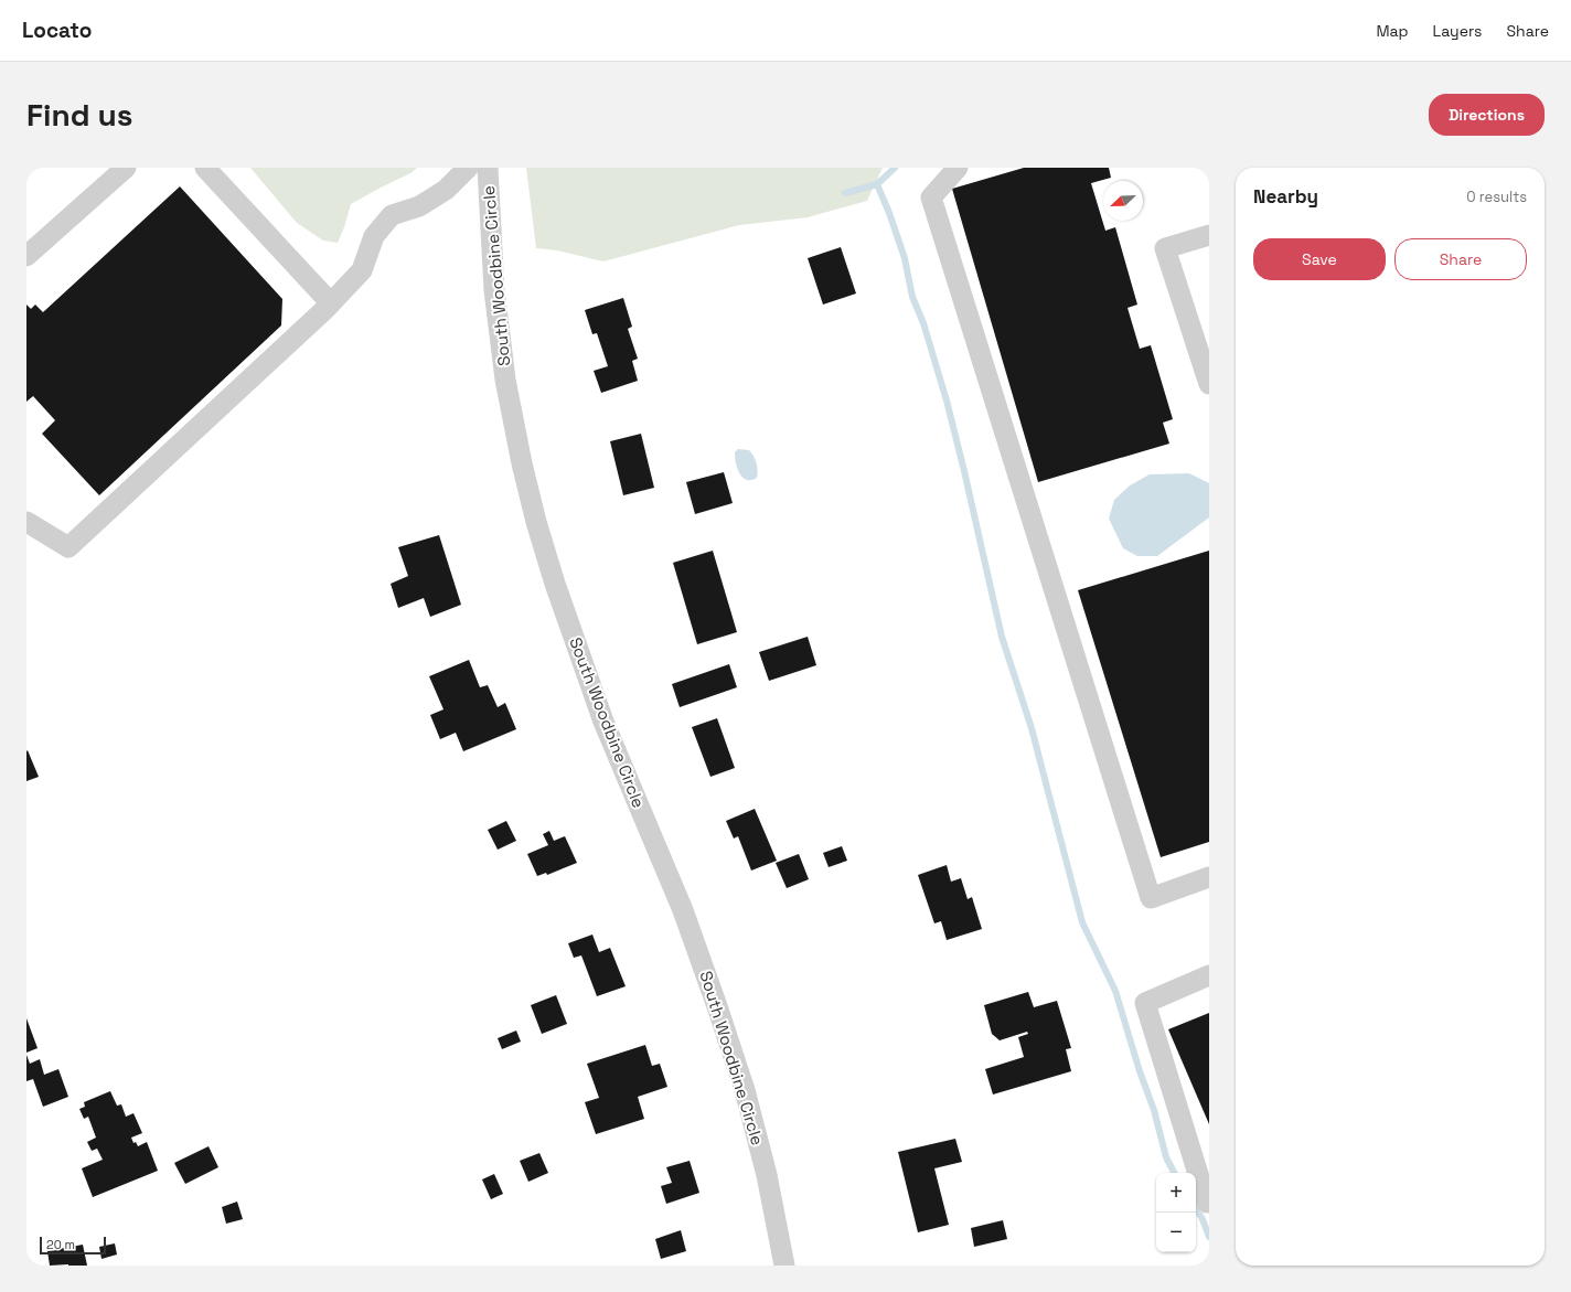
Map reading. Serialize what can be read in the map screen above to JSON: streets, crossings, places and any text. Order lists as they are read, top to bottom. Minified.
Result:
{"streets":{"street":["South Woodbine Circle"]},"scale_bar":"20 m","north":"bottom left","page":{"header":"Locato","nav":["Map","Layers","Share"],"buttons":["Directions",["Save","Share"]],"title":"Find us","heading":["Nearby","0 results"],"map_buttons":["+","−"],"scale":"20 m"}}
